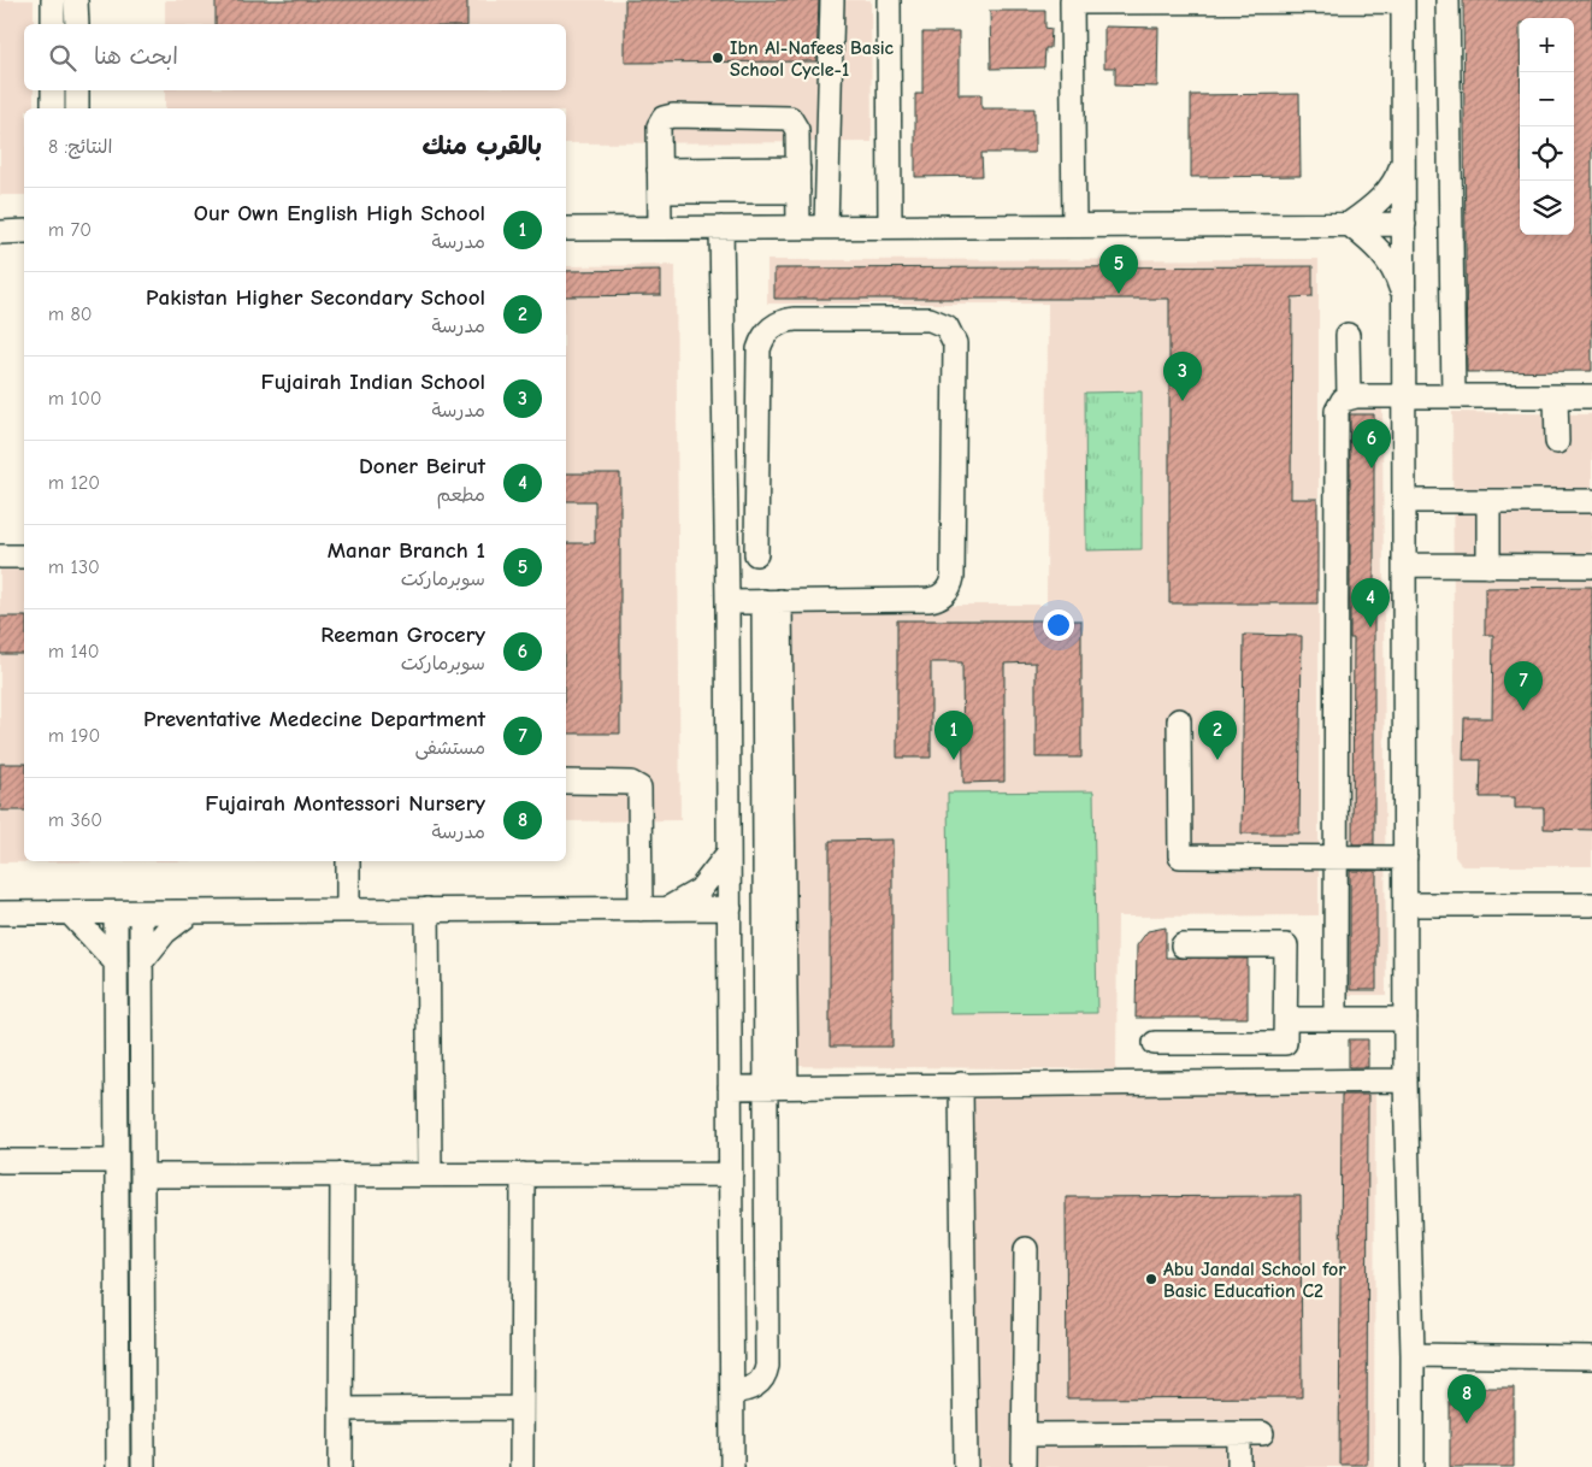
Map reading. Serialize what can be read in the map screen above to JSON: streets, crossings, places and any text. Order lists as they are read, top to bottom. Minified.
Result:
{"places":["Ibn Al-Nafees Basic School Cycle-1","Abu Jandal School for Basic Education C2"],"page":{"map_buttons":["+","−"],"search":"ابحث هنا","heading":["بالقرب منك","النتائج: 8"],"list":[{"mark":"1","name":"Our Own English High School","note":"مدرسة","value":"70 m"},{"mark":"2","name":"Pakistan Higher Secondary School","note":"مدرسة","value":"80 m"},{"mark":"3","name":"Fujairah Indian School","note":"مدرسة","value":"100 m"},{"mark":"4","name":"Doner Beirut","note":"مطعم","value":"120 m"},{"mark":"5","name":"Manar Branch 1","note":"سوبرماركت","value":"130 m"},{"mark":"6","name":"Reeman Grocery","note":"سوبرماركت","value":"140 m"},{"mark":"7","name":"Preventative Medecine Department","note":"مستشفى","value":"190 m"},{"mark":"8","name":"Fujairah Montessori Nursery","note":"مدرسة","value":"360 m"}],"pins":["5","3","6","4","7","1","2","8"]}}
